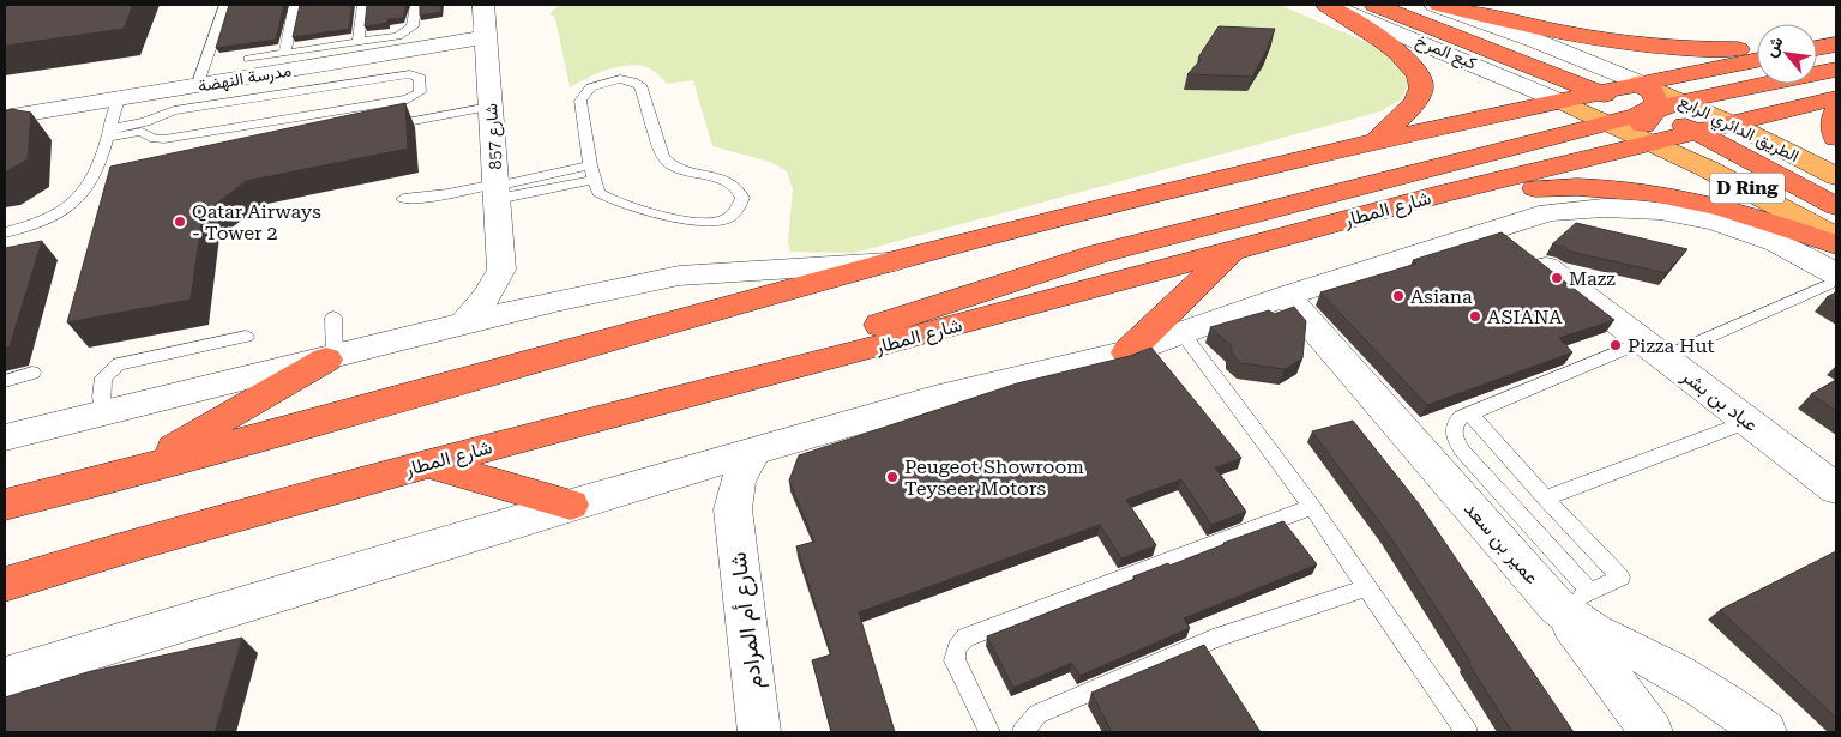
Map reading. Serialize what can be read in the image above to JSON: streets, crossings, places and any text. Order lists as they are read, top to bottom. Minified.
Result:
{"streets":{"highway":["شارع المطار"],"main road":["الطريق الدائري الرابع","D Ring"],"street":["كبع المرخ","مدرسة النهضة","شارع 857","عباد بن بشر","عمير بن سعد","شارع أم المرادم"]},"crossings":[["كبع المرخ","الطريق الدائري الرابع"],["كبع المرخ","D Ring"],["مدرسة النهضة","شارع 857"],["الطريق الدائري الرابع","شارع المطار"],["D Ring","شارع المطار"]],"places":["Qatar Airways - Tower 2","Mazz","Asiana","ASIANA","Pizza Hut","Peugeot Showroom Teyseer Motors"],"north":"top left"}
